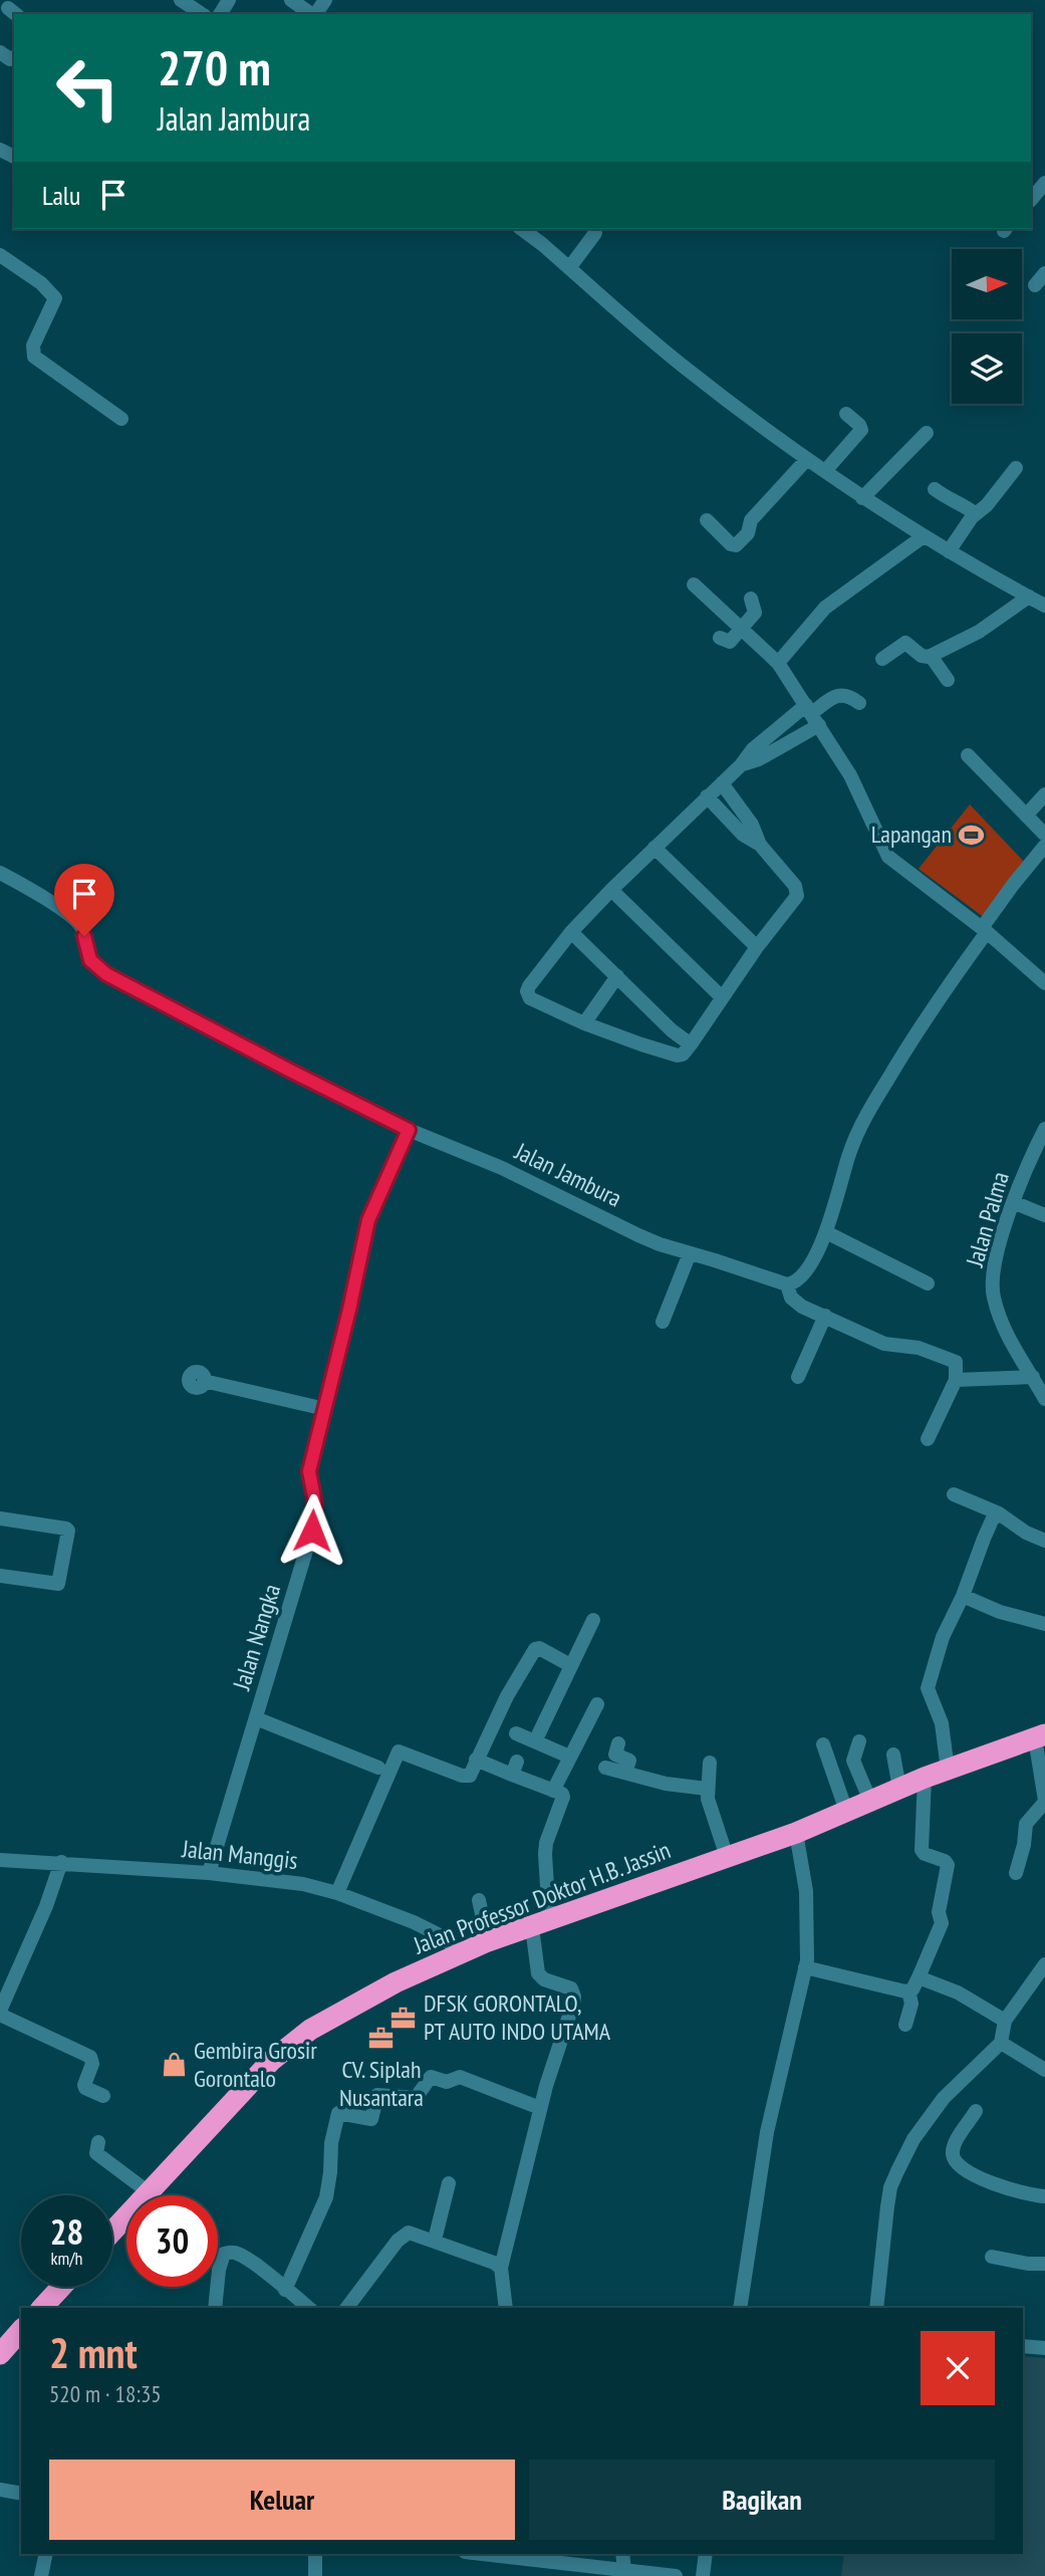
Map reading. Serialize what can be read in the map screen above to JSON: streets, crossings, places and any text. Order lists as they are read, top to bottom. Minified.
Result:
{"streets":{"highway":["Jalan Professor Doktor H.B. Jassin"],"street":["Jalan Jambura","Jalan Palma","Jalan Nangka","Jalan Manggis"]},"crossings":[["Jalan Jambura","Jalan Nangka"],["Jalan Nangka","Jalan Manggis"],["Jalan Manggis","Jalan Professor Doktor H.B. Jassin"]],"places":{"sports":["Lapangan"],"office":["DFSK GORONTALO, PT AUTO INDO UTAMA","CV. Siplah Nusantara"],"shop":["Gembira Grosir Gorontalo"]},"north":"right","page":{"turn":["270 m","Jalan Jambura"],"then":"Lalu","speed":"28 km/h","limit":"30","heading":["2 mnt","520 m · 18:35"],"buttons":["Keluar","Bagikan"]}}
